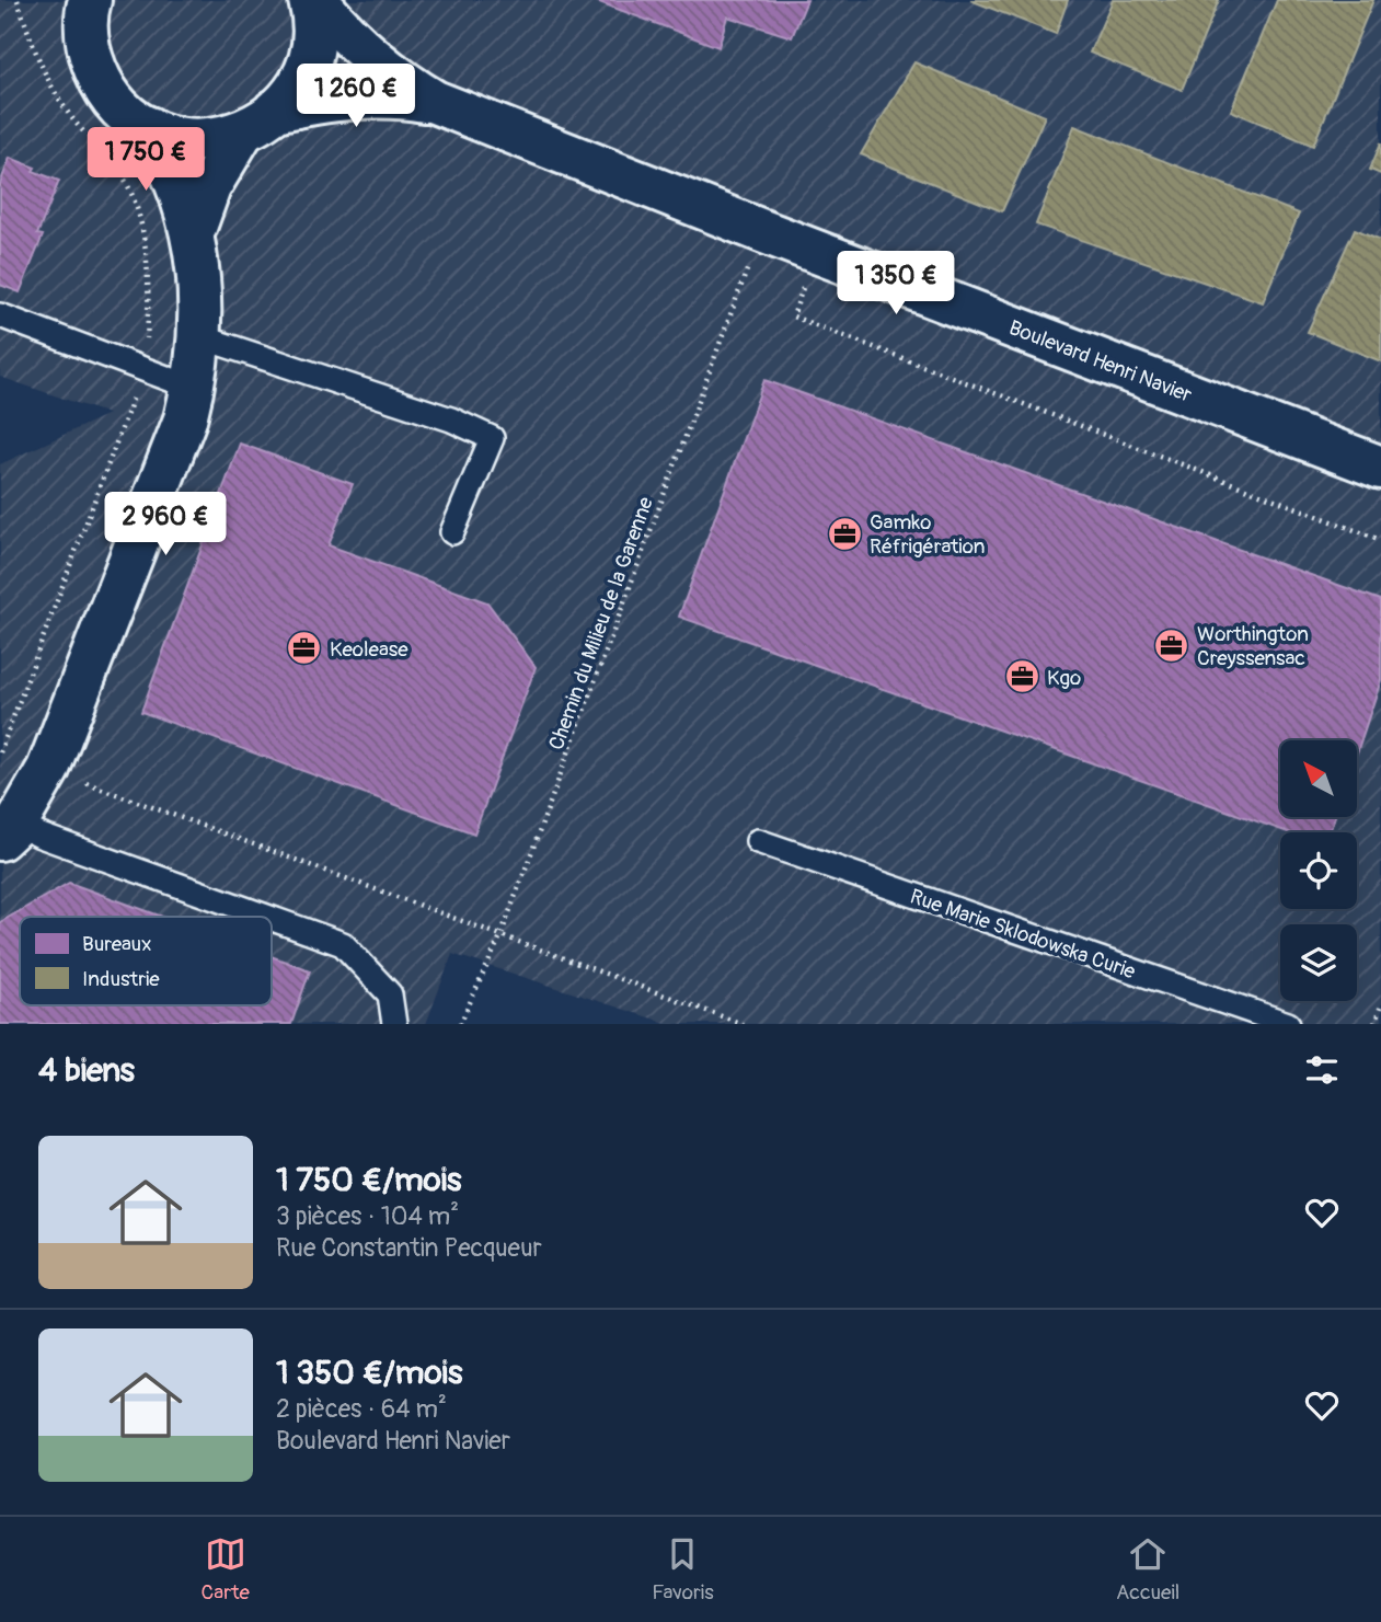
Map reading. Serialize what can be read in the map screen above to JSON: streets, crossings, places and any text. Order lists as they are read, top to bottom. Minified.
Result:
{"streets":{"main road":["Boulevard Henri Navier"],"lane":["Rue Marie Sklodowska Curie"],"path":["Chemin du Milieu de la Garenne"]},"crossings":[["Boulevard Henri Navier","Chemin du Milieu de la Garenne"]],"places":{"office":["Gamko Réfrigération","Worthington Creyssensac","Keolease","Kgo"]},"legend":["Bureaux","Industrie"],"north":"top left","page":{"price":["1 260 €","1 750 €","1 350 €","2 960 €"],"heading":"4 biens","list":[{"name":"1 750 €/mois","note":"3 pièces · 104 m² · Rue Constantin Pecqueur"},{"name":"1 350 €/mois","note":"2 pièces · 64 m² · Boulevard Henri Navier"}],"tabs":["Carte","Favoris","Accueil"]}}
